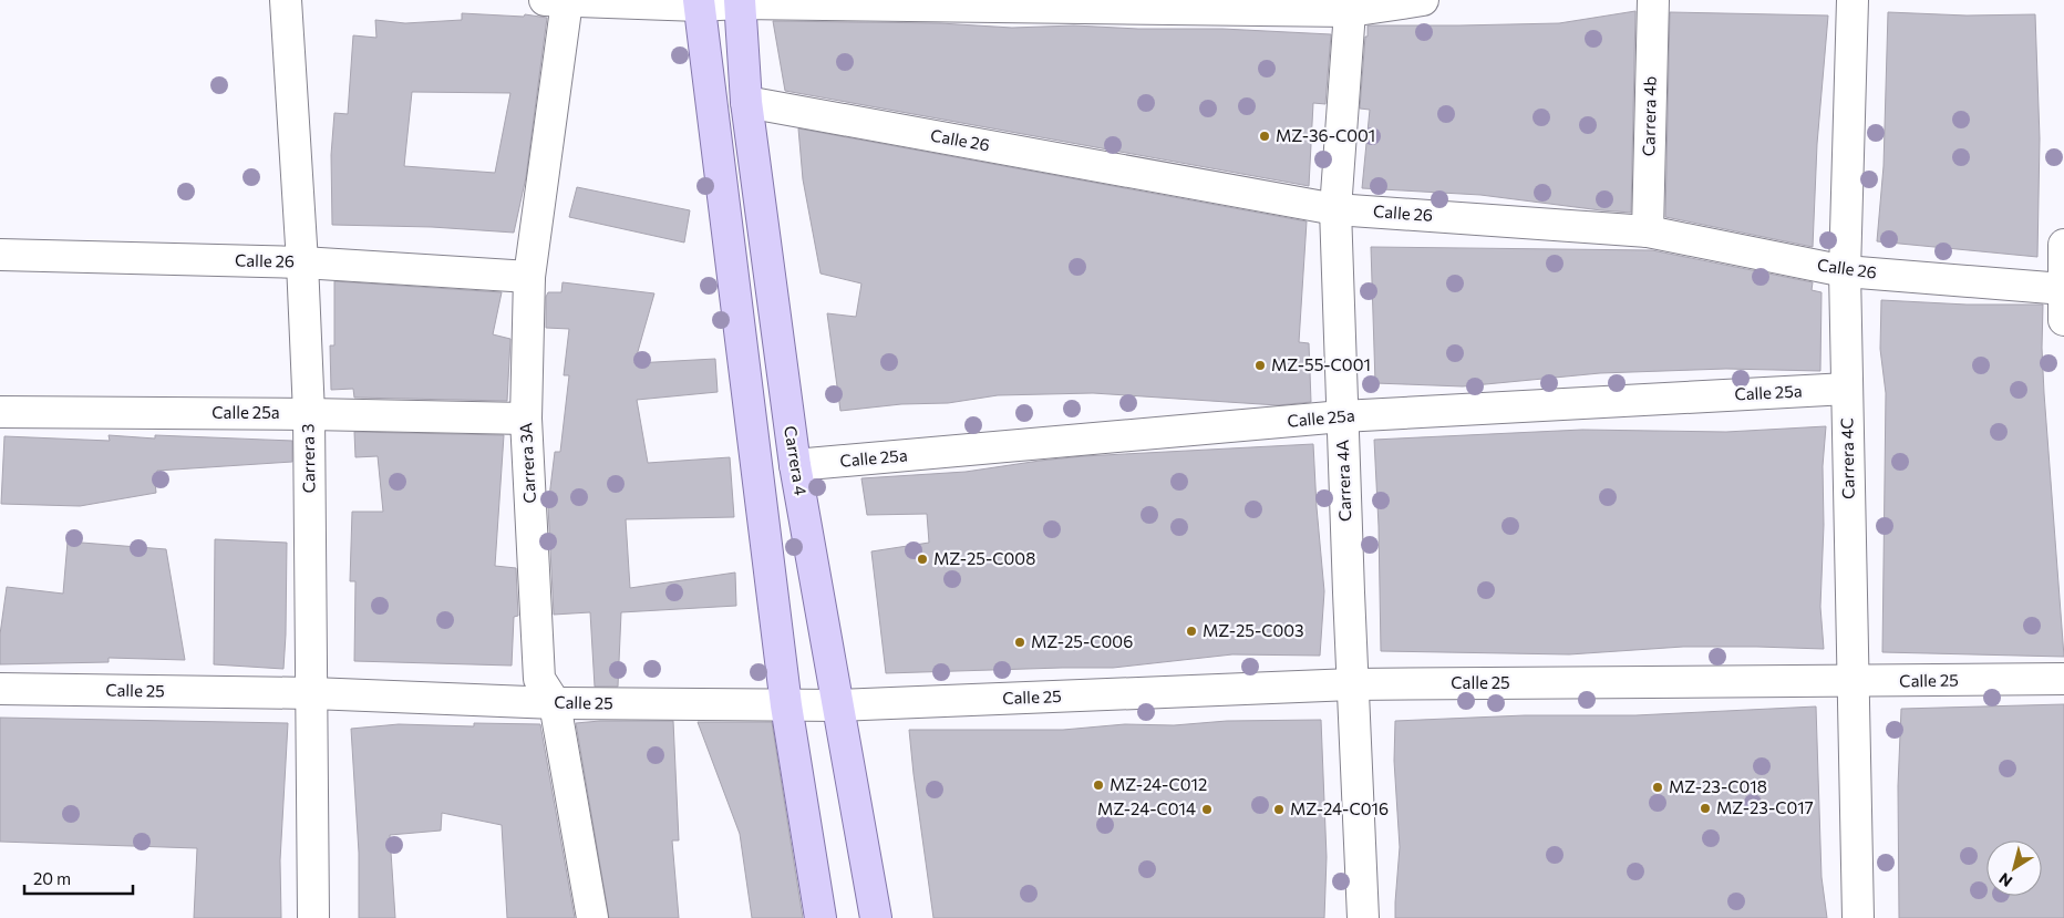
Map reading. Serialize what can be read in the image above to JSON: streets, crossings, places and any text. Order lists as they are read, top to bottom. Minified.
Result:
{"streets":{"main road":["Carrera 4"],"street":["Carrera 4b","Calle 26","Calle 25a","Carrera 3","Carrera 4C","Carrera 3A","Carrera 4A","Calle 25"]},"crossings":[["Carrera 4b","Calle 26"],["Calle 26","Carrera 3"],["Calle 26","Carrera 4C"],["Calle 26","Carrera 4"],["Calle 26","Carrera 3A"],["Calle 26","Carrera 4A"],["Calle 25a","Carrera 3"],["Calle 25a","Carrera 4C"],["Calle 25a","Carrera 4"],["Calle 25a","Carrera 3A"],["Calle 25a","Carrera 4A"],["Carrera 3","Calle 25"],["Carrera 4C","Calle 25"],["Carrera 4","Calle 25"],["Carrera 3A","Calle 25"],["Carrera 4A","Calle 25"]],"places":["MZ-36-C001","MZ-55-C001","MZ-25-C008","MZ-25-C003","MZ-25-C006","MZ-24-C012","MZ-23-C018","MZ-23-C017","MZ-24-C014","MZ-24-C016"],"scale_bar":"20 m","north":"bottom left"}
